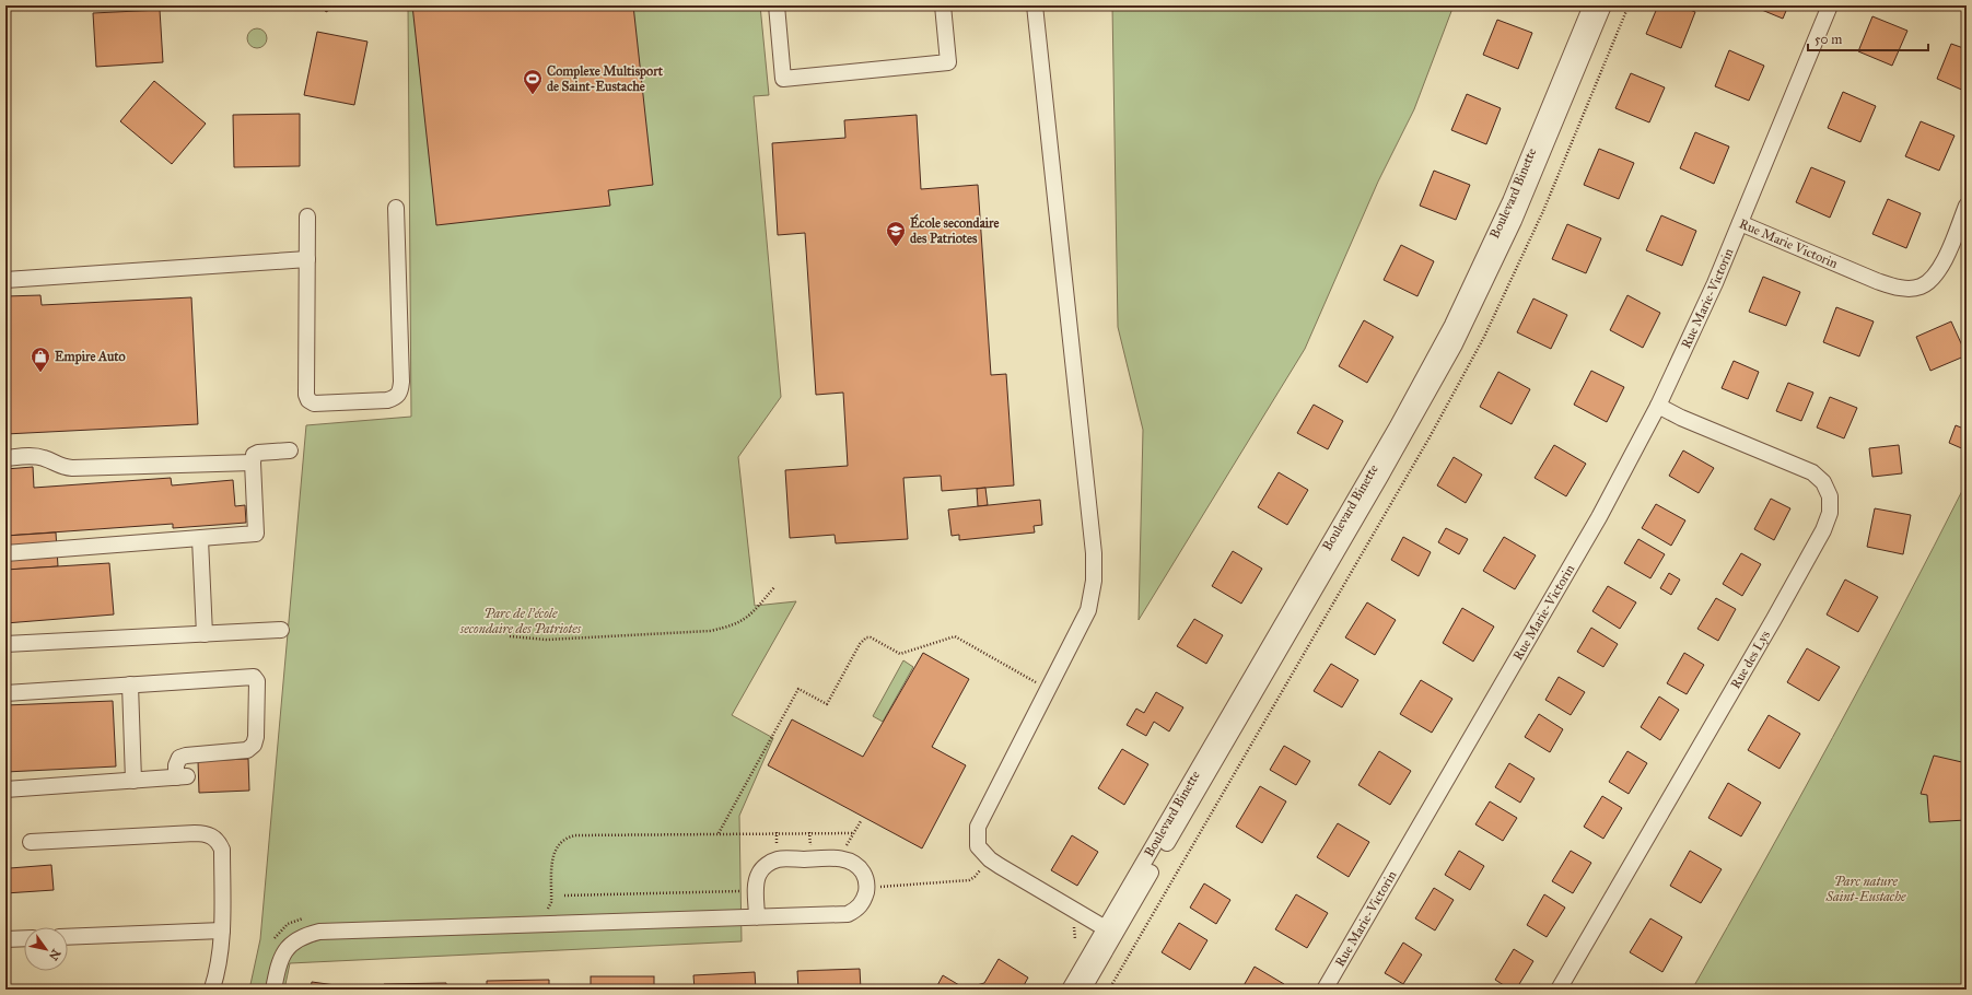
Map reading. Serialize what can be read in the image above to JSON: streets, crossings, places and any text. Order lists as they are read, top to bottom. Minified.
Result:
{"streets":{"street":["Boulevard Binette","Rue Marie Victorin","Rue Marie-Victorin","Rue des Lys"]},"crossings":[["Rue Marie Victorin","Rue Marie-Victorin"],["Rue Marie-Victorin","Rue des Lys"]],"parks":["Parc de l'école secondaire des Patriotes","Parc nature Saint-Eustache"],"places":{"sports":["Complexe Multisport de Saint-Eustache"],"school or university":["École secondaire des Patriotes"],"shop":["Empire Auto"]},"scale_bar":"50 m","north":"bottom right"}
